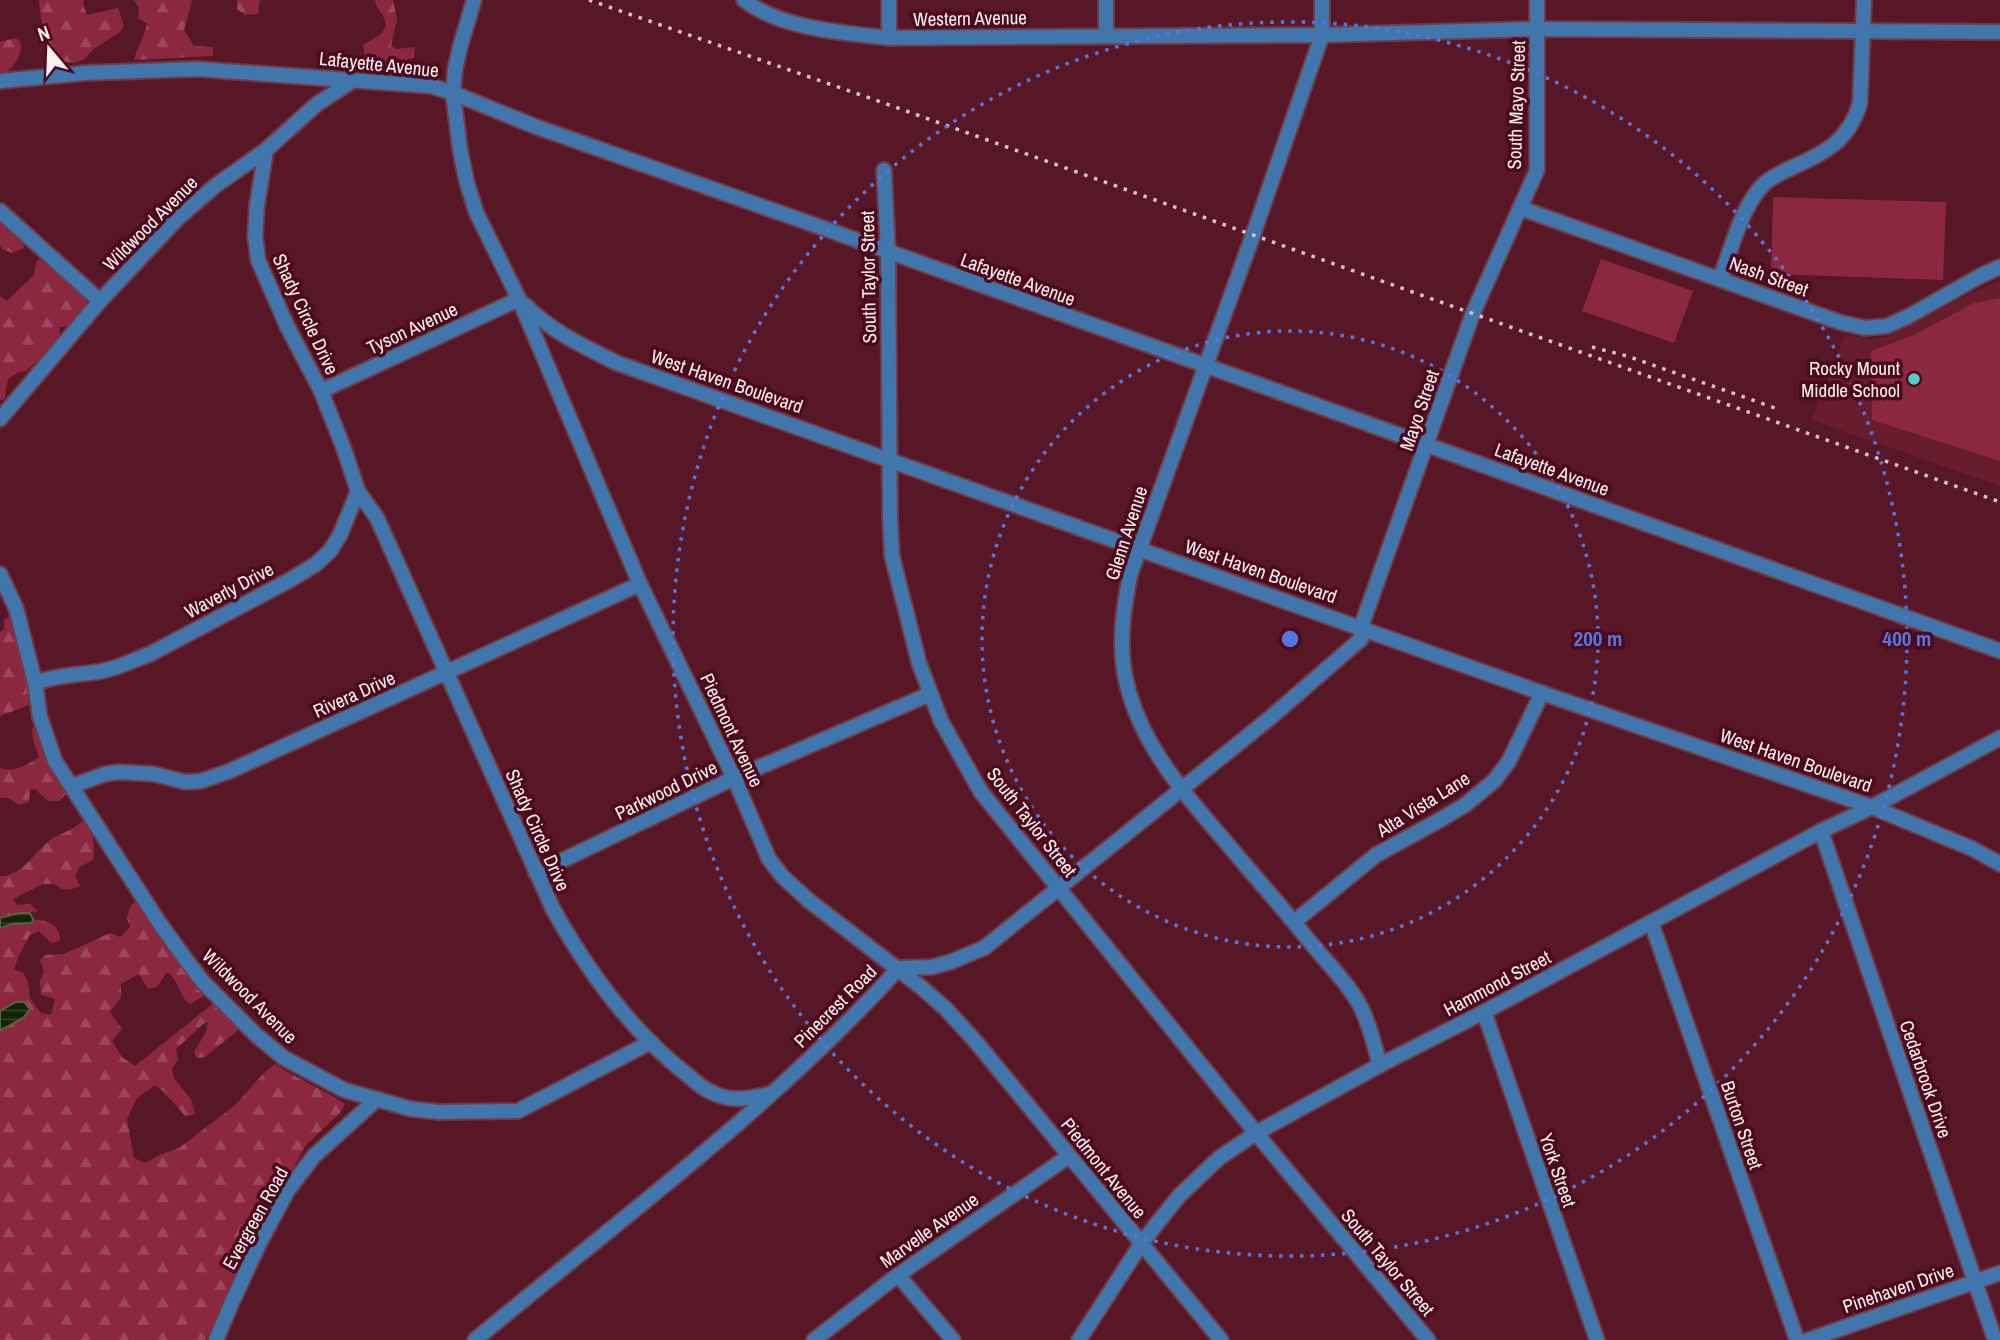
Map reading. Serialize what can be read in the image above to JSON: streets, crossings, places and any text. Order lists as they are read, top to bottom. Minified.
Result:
{"streets":{"street":["Western Avenue","Lafayette Avenue","South Mayo Street","Wildwood Avenue","Nash Street","South Taylor Street","Shady Circle Drive","Tyson Avenue","West Haven Boulevard","Mayo Street","Glenn Avenue","Waverly Drive","Rivera Drive","Piedmont Avenue","Parkwood Drive","Alta Vista Lane","Hammond Street","Pinecrest Road","Cedarbrook Drive","Burton Street","York Street","Evergreen Road","Marvelle Avenue","Pinehaven Drive"]},"crossings":[["Western Avenue","South Mayo Street"],["Western Avenue","Glenn Avenue"],["Lafayette Avenue","Wildwood Avenue"],["Lafayette Avenue","South Taylor Street"],["Lafayette Avenue","Mayo Street"],["Lafayette Avenue","Glenn Avenue"],["Lafayette Avenue","Piedmont Avenue"],["South Mayo Street","Nash Street"],["South Mayo Street","Mayo Street"],["Wildwood Avenue","Shady Circle Drive"],["Wildwood Avenue","Waverly Drive"],["Wildwood Avenue","Rivera Drive"],["Wildwood Avenue","Evergreen Road"],["Nash Street","Mayo Street"],["South Taylor Street","West Haven Boulevard"],["South Taylor Street","Parkwood Drive"],["South Taylor Street","Hammond Street"],["South Taylor Street","Pinecrest Road"],["Shady Circle Drive","Tyson Avenue"],["Shady Circle Drive","Waverly Drive"],["Shady Circle Drive","Rivera Drive"],["Shady Circle Drive","Parkwood Drive"],["Shady Circle Drive","Pinecrest Road"],["Tyson Avenue","West Haven Boulevard"],["Tyson Avenue","Piedmont Avenue"],["West Haven Boulevard","Mayo Street"],["West Haven Boulevard","Glenn Avenue"],["West Haven Boulevard","Piedmont Avenue"],["West Haven Boulevard","Alta Vista Lane"],["West Haven Boulevard","Hammond Street"],["West Haven Boulevard","Pinecrest Road"],["Mayo Street","Pinecrest Road"],["Glenn Avenue","Alta Vista Lane"],["Glenn Avenue","Hammond Street"],["Glenn Avenue","Pinecrest Road"],["Rivera Drive","Piedmont Avenue"],["Piedmont Avenue","Parkwood Drive"],["Piedmont Avenue","Hammond Street"],["Piedmont Avenue","Pinecrest Road"],["Piedmont Avenue","Marvelle Avenue"],["Hammond Street","Cedarbrook Drive"],["Hammond Street","Burton Street"],["Hammond Street","York Street"],["Cedarbrook Drive","Pinehaven Drive"]],"places":["Rocky Mount Middle School"],"north":"top","rings":["200 m","400 m"]}
